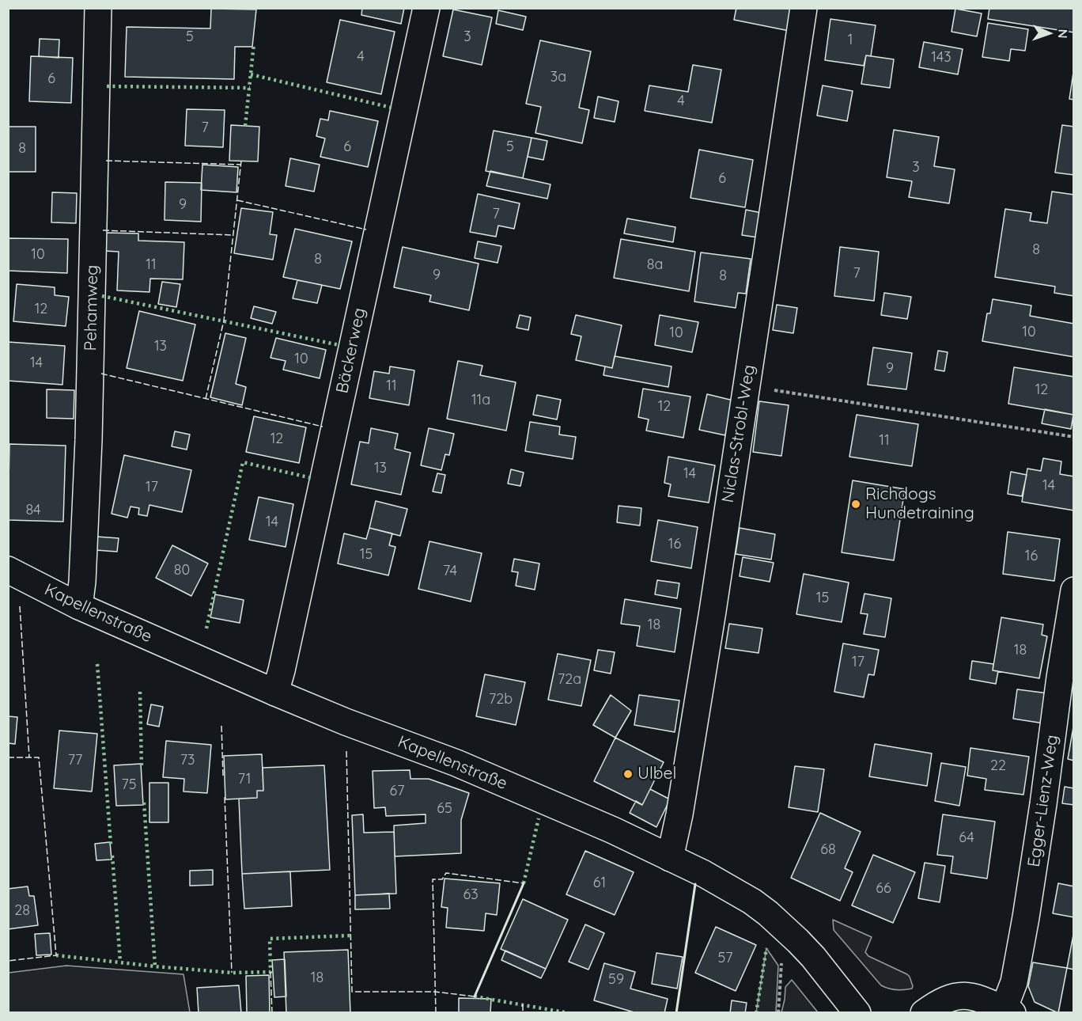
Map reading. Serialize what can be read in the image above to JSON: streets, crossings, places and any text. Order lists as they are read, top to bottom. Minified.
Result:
{"streets":{"street":["Pehamweg","Bäckerweg","Niclas-Strobl-Weg","Kapellenstraße","Egger-Lienz-Weg"]},"crossings":[["Pehamweg","Kapellenstraße"],["Bäckerweg","Kapellenstraße"],["Niclas-Strobl-Weg","Kapellenstraße"]],"places":["Richdogs Hundetraining","Ulbel"],"house_numbers":["5","3","1","4","143","3a","6","4","7","6","5","8","3","6","9","7","8","10","8","11","8a","7","9","8","12","10","10","13","10","14","9","11","12","11a","12","12","11","13","14","14","17","84","14","16","15","16","80","74","15","18","18","17","72a","72b","77","73","22","71","75","67","65","64","68","61","66","63","28","57","18","59"],"north":"right"}
